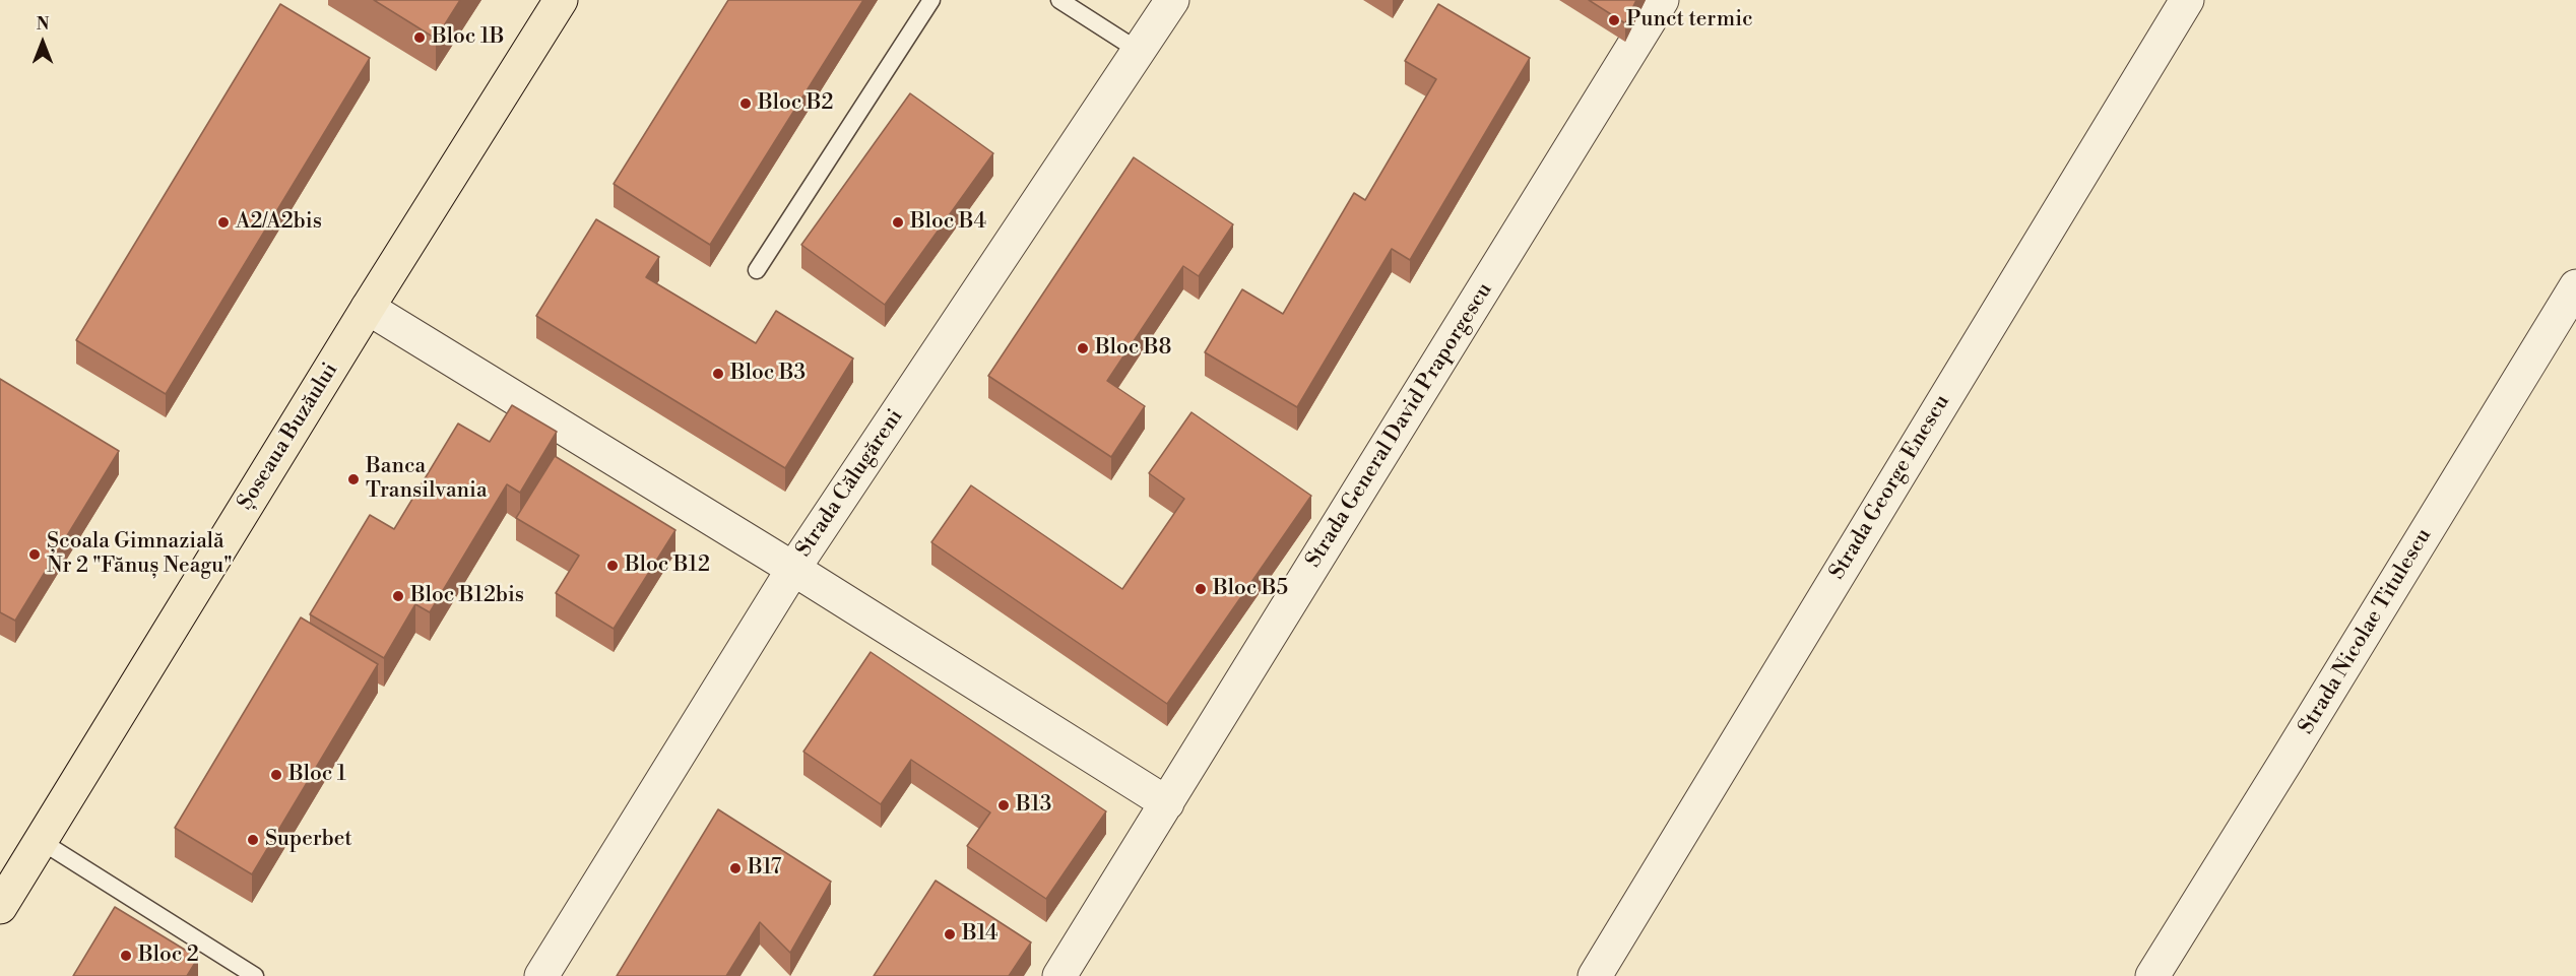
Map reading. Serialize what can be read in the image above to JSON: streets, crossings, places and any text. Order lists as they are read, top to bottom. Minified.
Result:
{"streets":{"main road":["Șoseaua Buzăului"],"street":["Strada General David Praporgescu","Strada Călugăreni","Strada George Enescu","Strada Nicolae Titulescu"]},"places":["Punct termic","Bloc 1B","Bloc B2","A2/A2bis","Bloc B4","Bloc B8","Bloc B3","Banca Transilvania","Școala Gimnazială Nr 2 \"Fănuș Neagu\"","Bloc B12","Bloc B5","Bloc B12bis","Bloc 1","B13","Superbet","B17","B14","Bloc 2"],"north":"top"}
